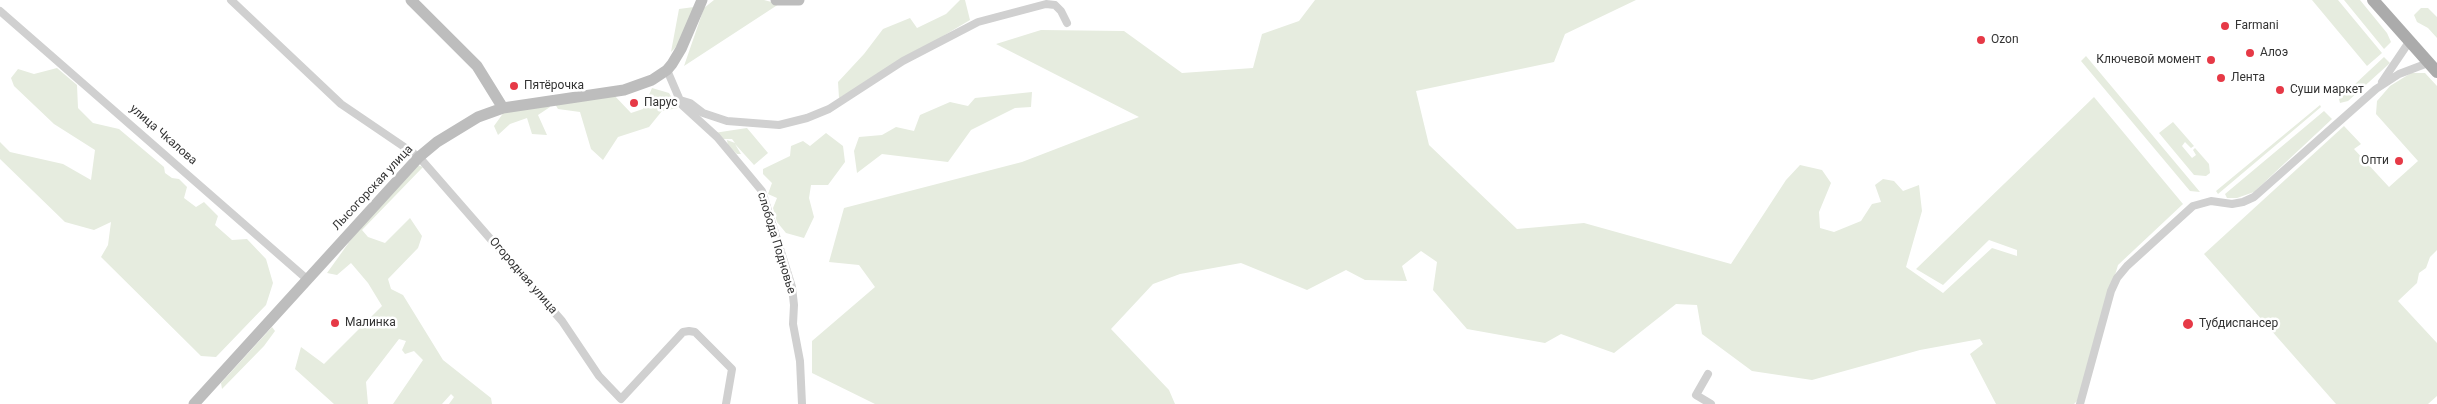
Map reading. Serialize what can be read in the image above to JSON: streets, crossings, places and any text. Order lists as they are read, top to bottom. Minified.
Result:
{"streets":{"street":["улица Чкалова","Лысогорская улица","слобода Подновье","Огородная улица"]},"crossings":[["улица Чкалова","Лысогорская улица"],["Лысогорская улица","Огородная улица"]],"places":["Farmani","Ozon","Алоэ","Ключевой момент","Лента","Пятёрочка","Суши маркет","Парус","Опти","Малинка","Тубдиспансер"]}
